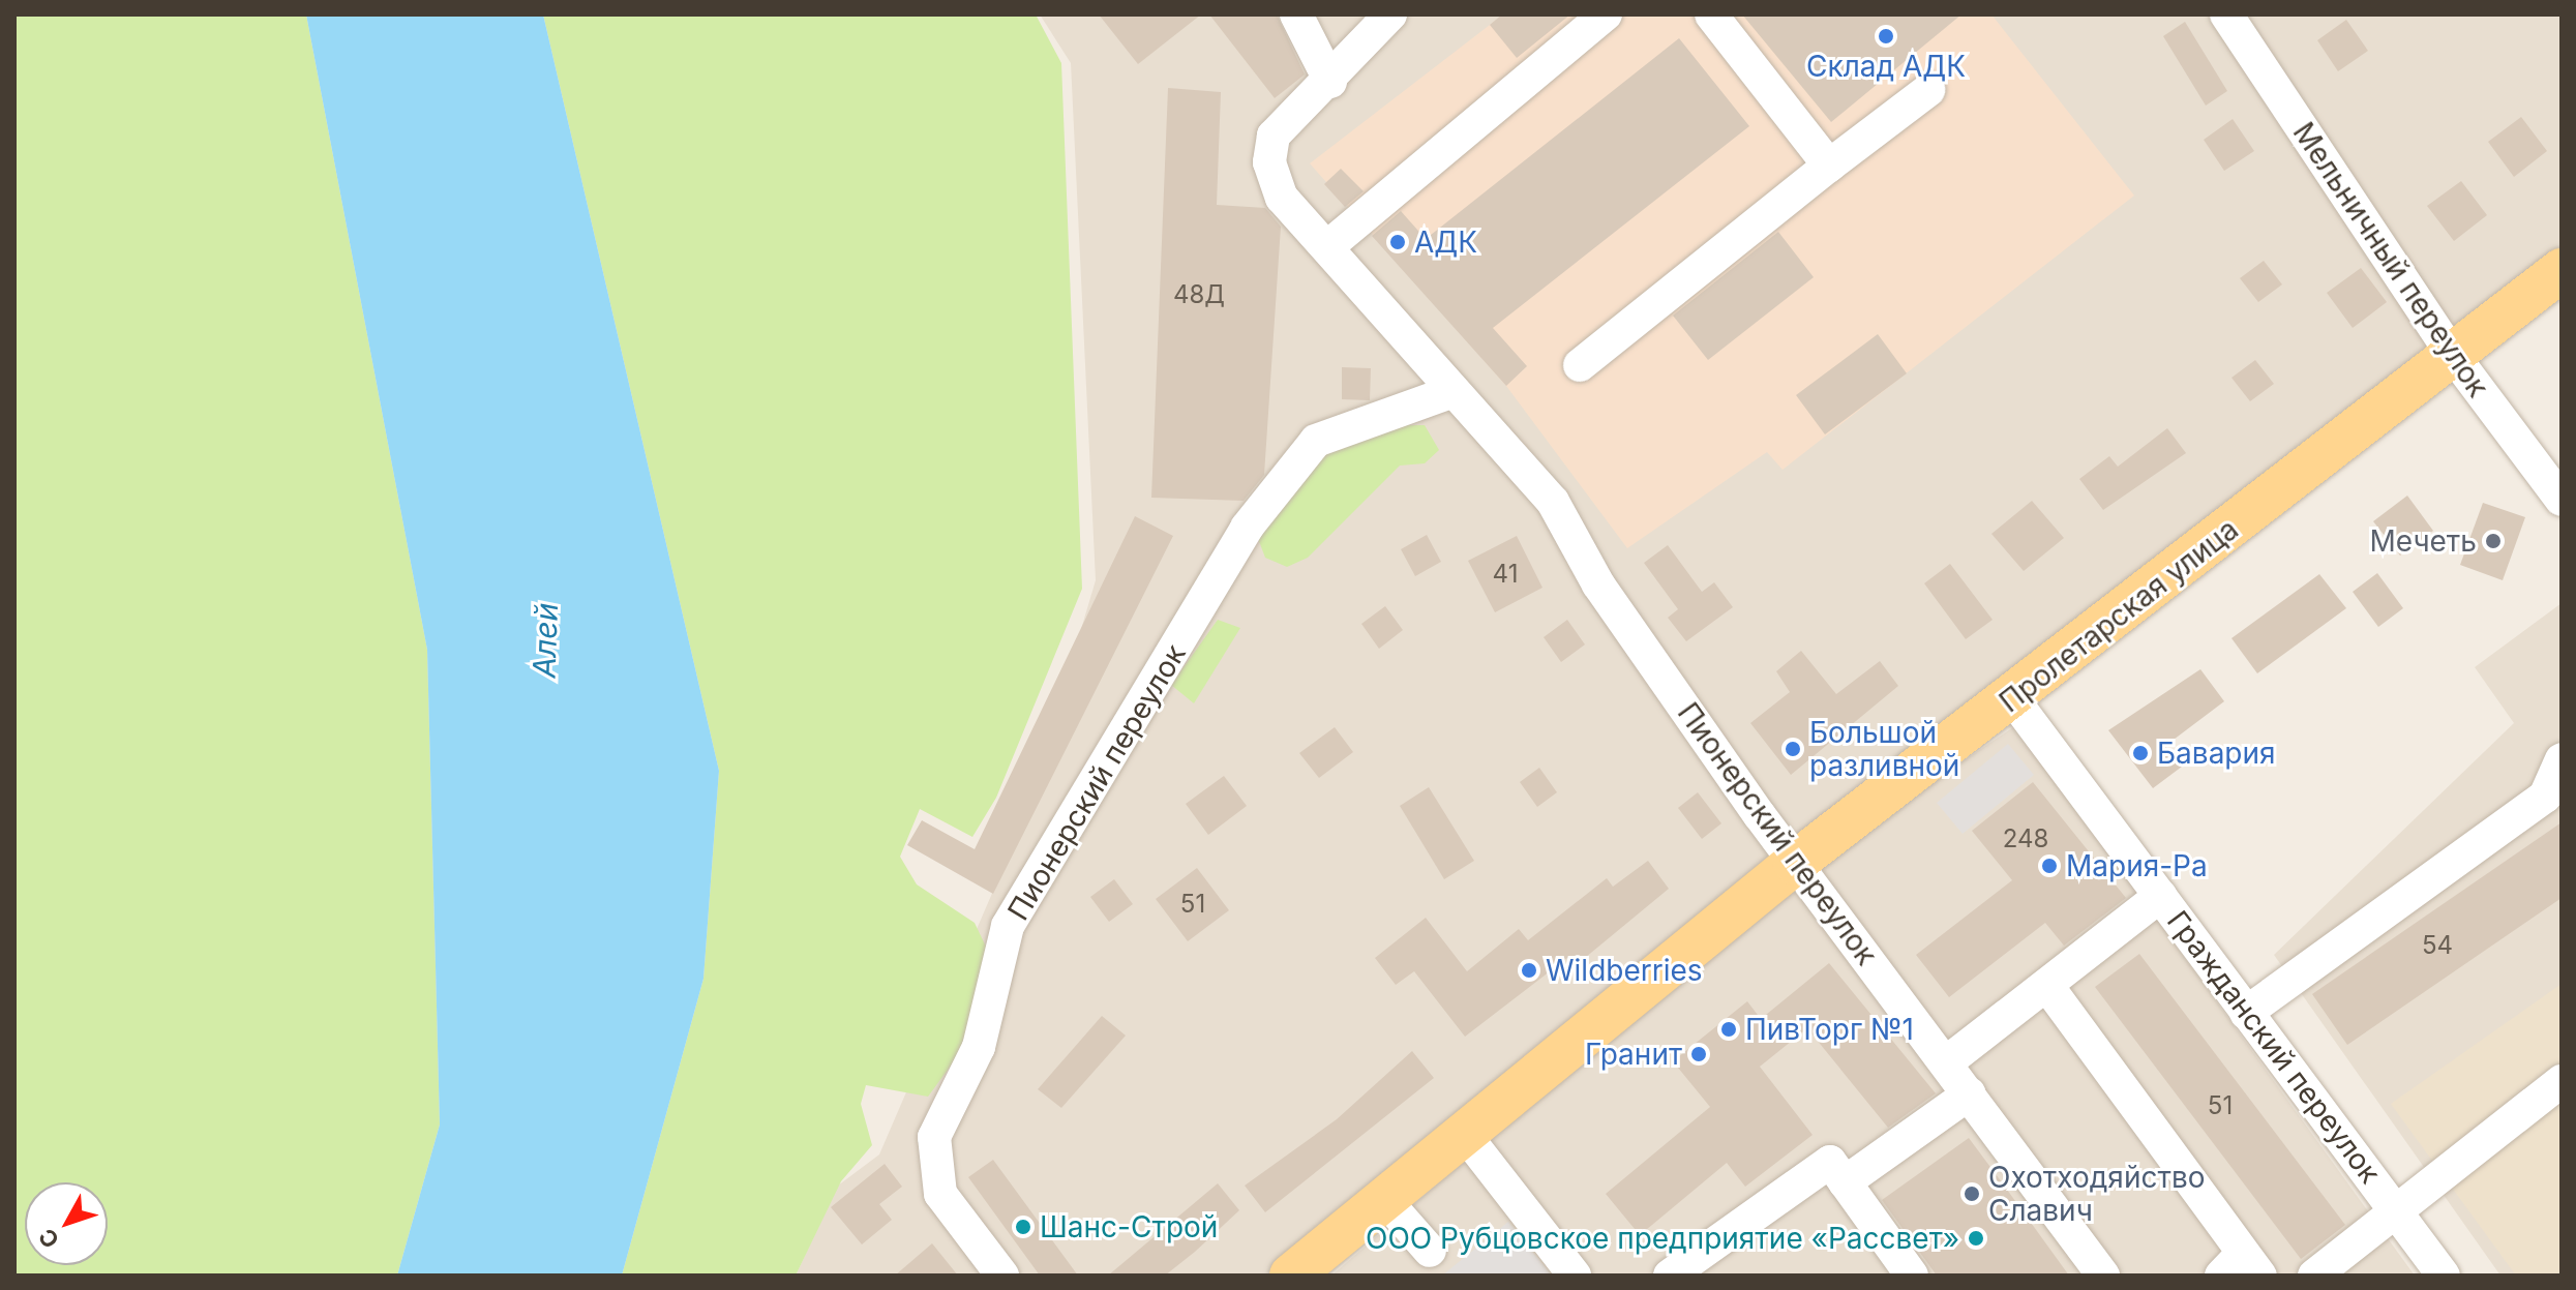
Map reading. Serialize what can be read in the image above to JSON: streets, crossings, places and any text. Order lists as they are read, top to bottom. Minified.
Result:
{"streets":{"main road":["Пролетарская улица"],"street":["Мельничный переулок","Пионерский переулок","Гражданский переулок"]},"crossings":[["Мельничный переулок","Пролетарская улица"],["Пролетарская улица","Пионерский переулок"],["Пролетарская улица","Гражданский переулок"]],"water":["Алей"],"places":["Склад АДК","АДК","Мечеть","Большой разливной","Бавария","Мария-Ра","Wildberries","ПивТорг №1","Гранит","Охотходяйство Славич","Шанс-Строй","ООО Рубцовское предприятие «Рассвет»"],"house_numbers":["48Д","41","248","51","54","51"],"north":"bottom left"}
